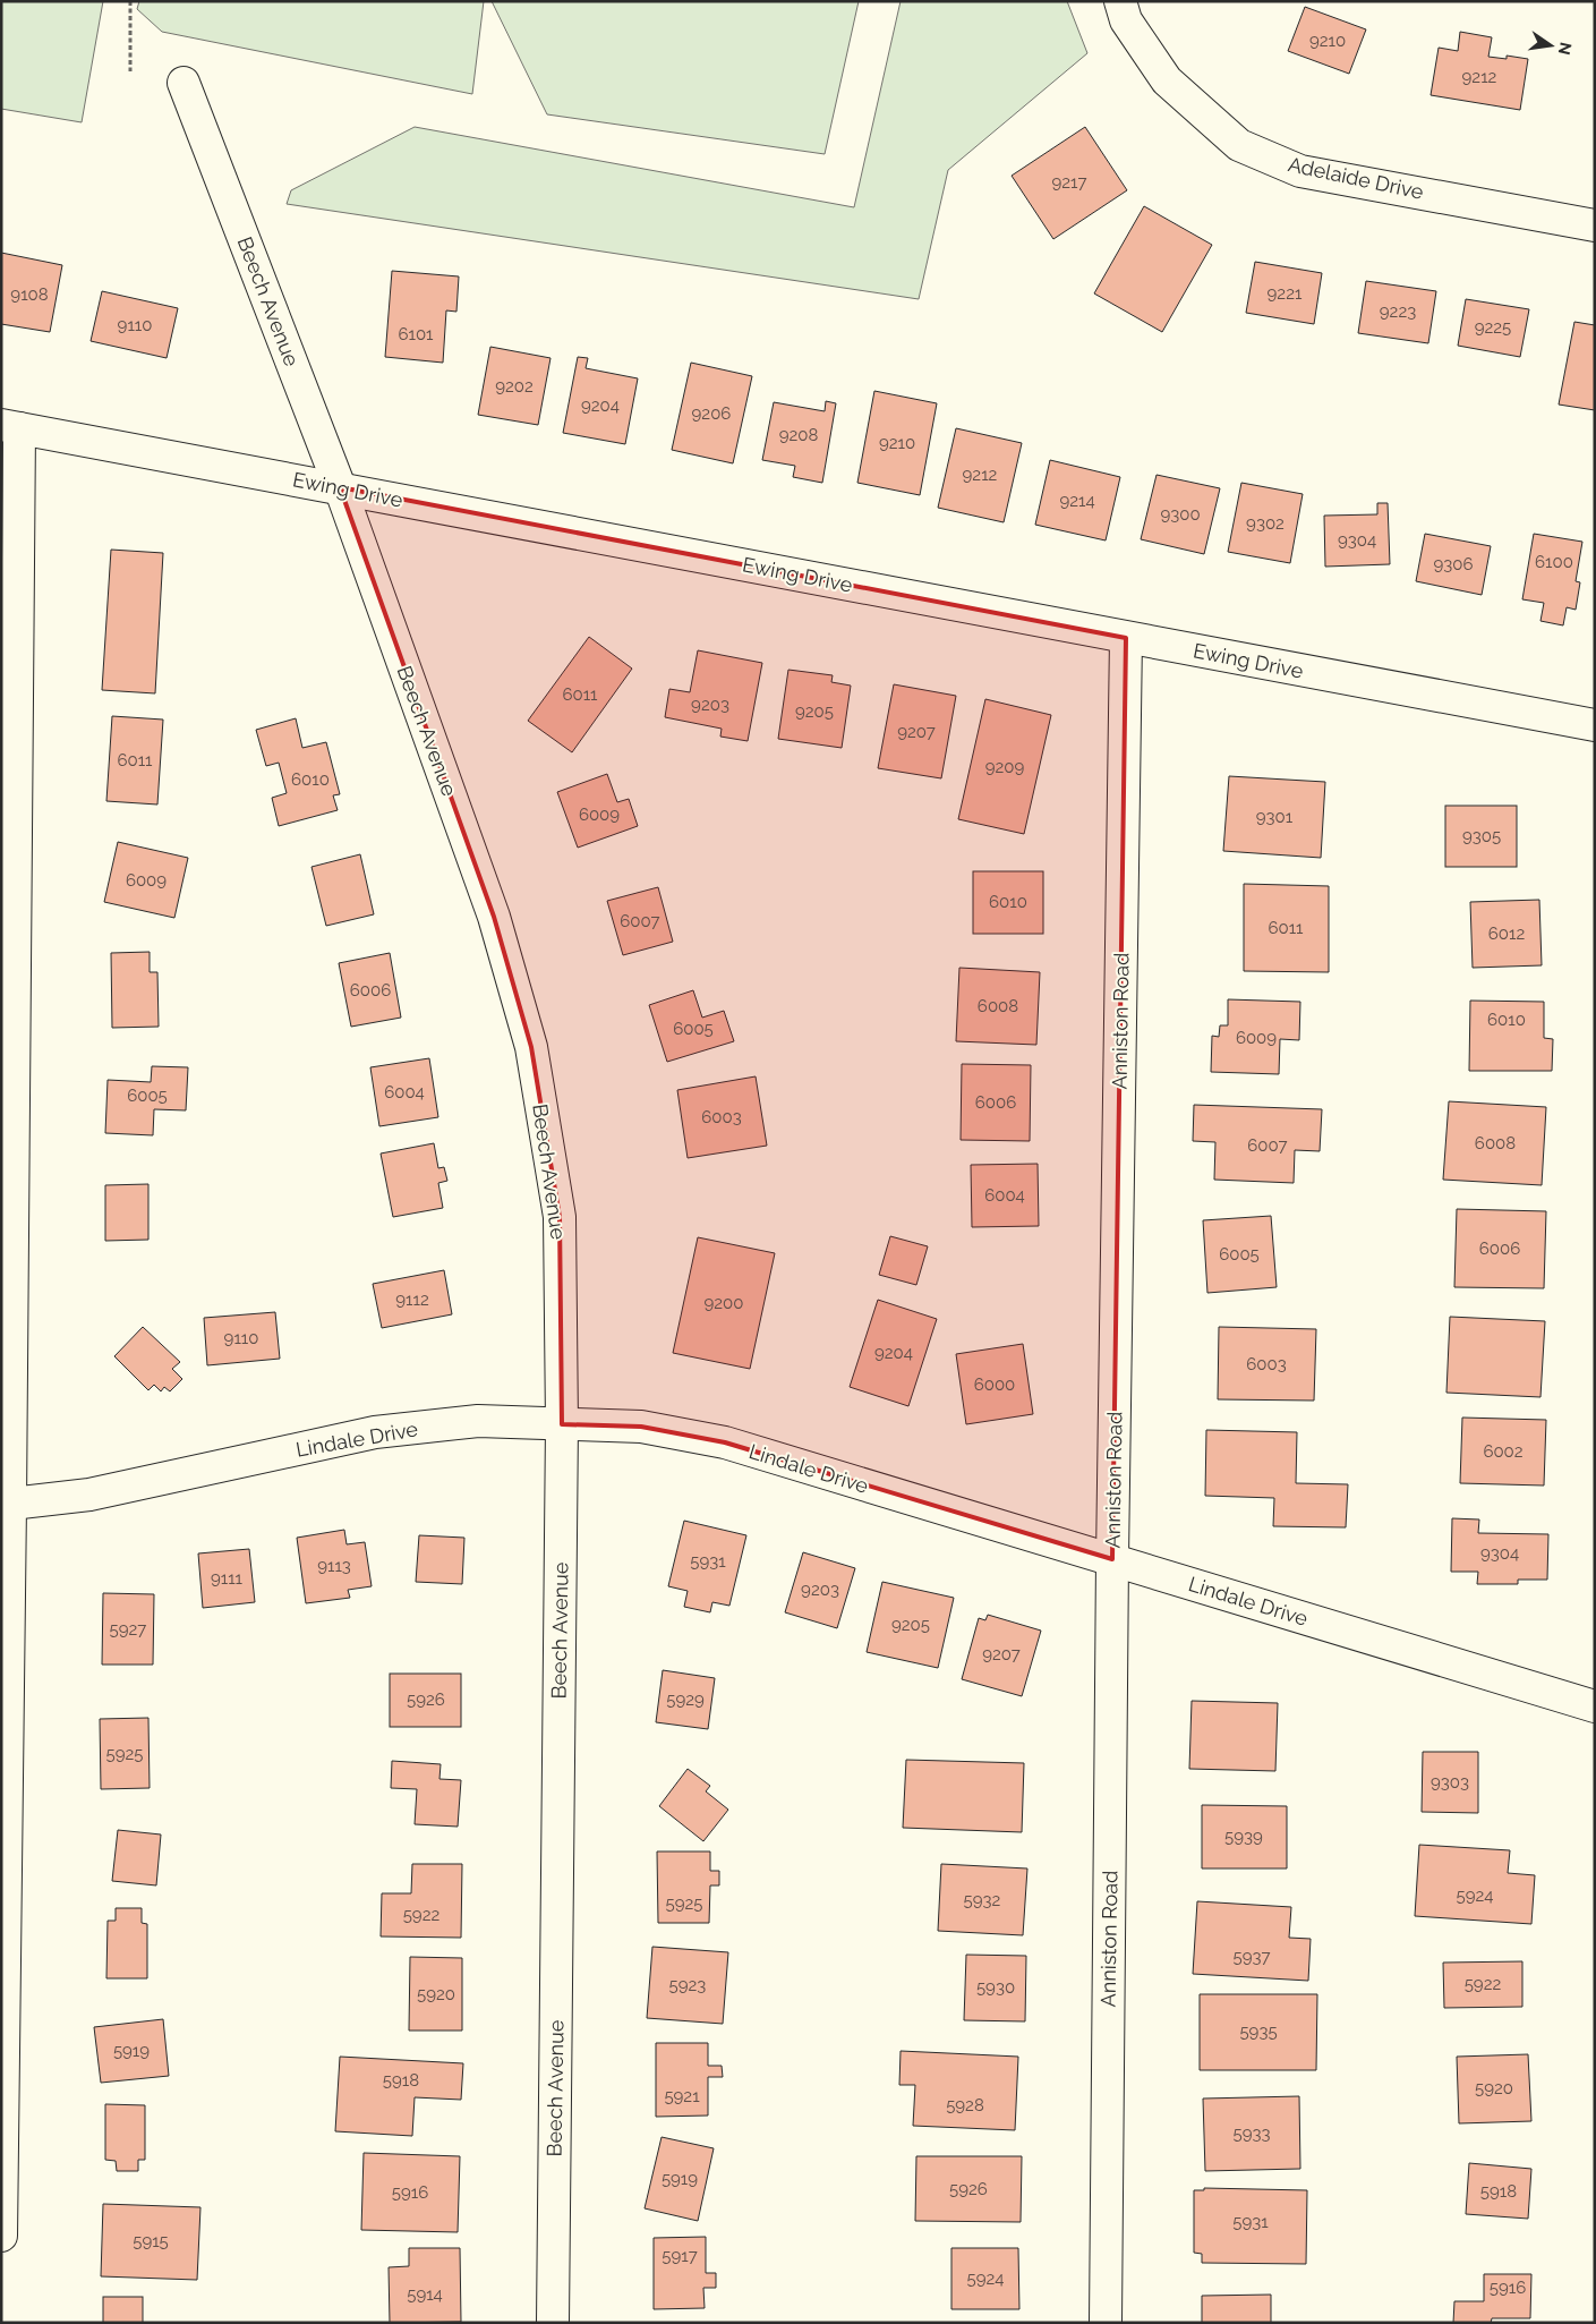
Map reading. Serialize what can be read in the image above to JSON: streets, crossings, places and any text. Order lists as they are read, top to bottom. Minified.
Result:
{"streets":{"street":["Adelaide Drive","Beech Avenue","Ewing Drive","Anniston Road","Lindale Drive"]},"crossings":[["Beech Avenue","Ewing Drive"],["Beech Avenue","Lindale Drive"],["Ewing Drive","Anniston Road"],["Anniston Road","Lindale Drive"]],"house_numbers":["9210","9212","9217","9221","9108","9223","9110","9225","6101","9202","9204","9206","9208","9210","9212","9214","9300","9302","9304","6100","9306","6011","9203","9205","9207","6011","9209","6010","6009","9301","9305","6009","6010","6007","6011","6012","6006","6008","6010","6005","6009","6004","6005","6006","6003","6008","6007","6004","6006","6005","9112","9200","9110","9204","6003","6000","6002","9304","5931","9113","9111","9203","9205","5927","9207","5926","5929","5925","9303","5939","5924","5932","5925","5922","5937","5922","5923","5930","5920","5935","5919","5918","5920","5921","5928","5933","5919","5926","5918","5916","5931","5915","5917","5924","5916","5914"],"north":"right"}
